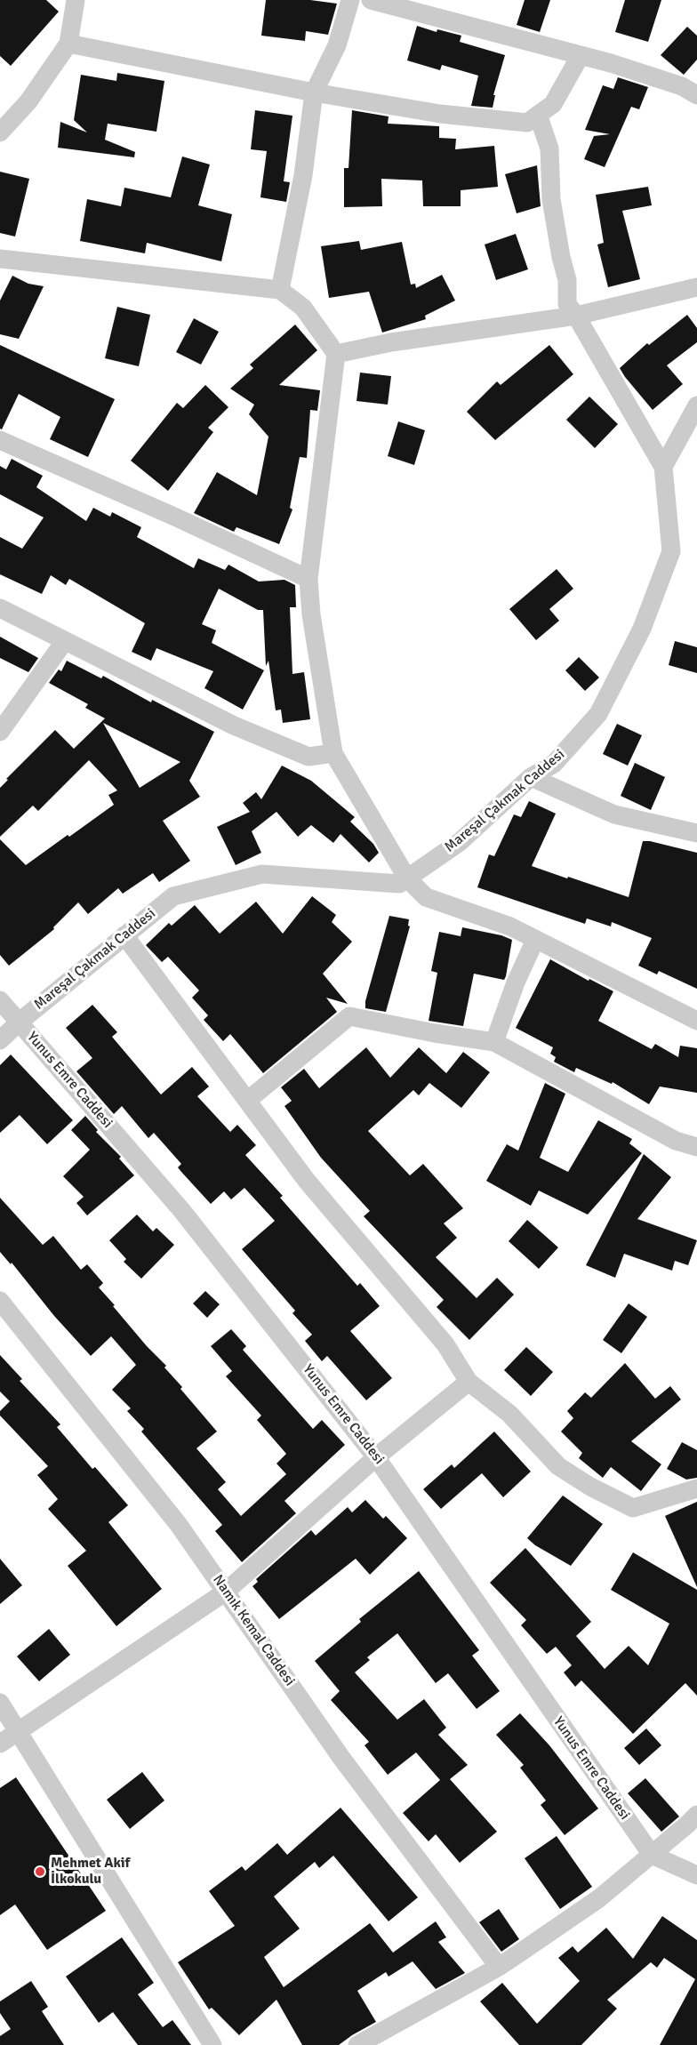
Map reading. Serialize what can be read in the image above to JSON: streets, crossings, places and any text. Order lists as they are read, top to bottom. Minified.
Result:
{"streets":{"street":["Mareşal Çakmak Caddesi","Yunus Emre Caddesi","Namık Kemal Caddesi"]},"crossings":[["Mareşal Çakmak Caddesi","Yunus Emre Caddesi"]],"places":["Mehmet Akif İlkokulu"]}
